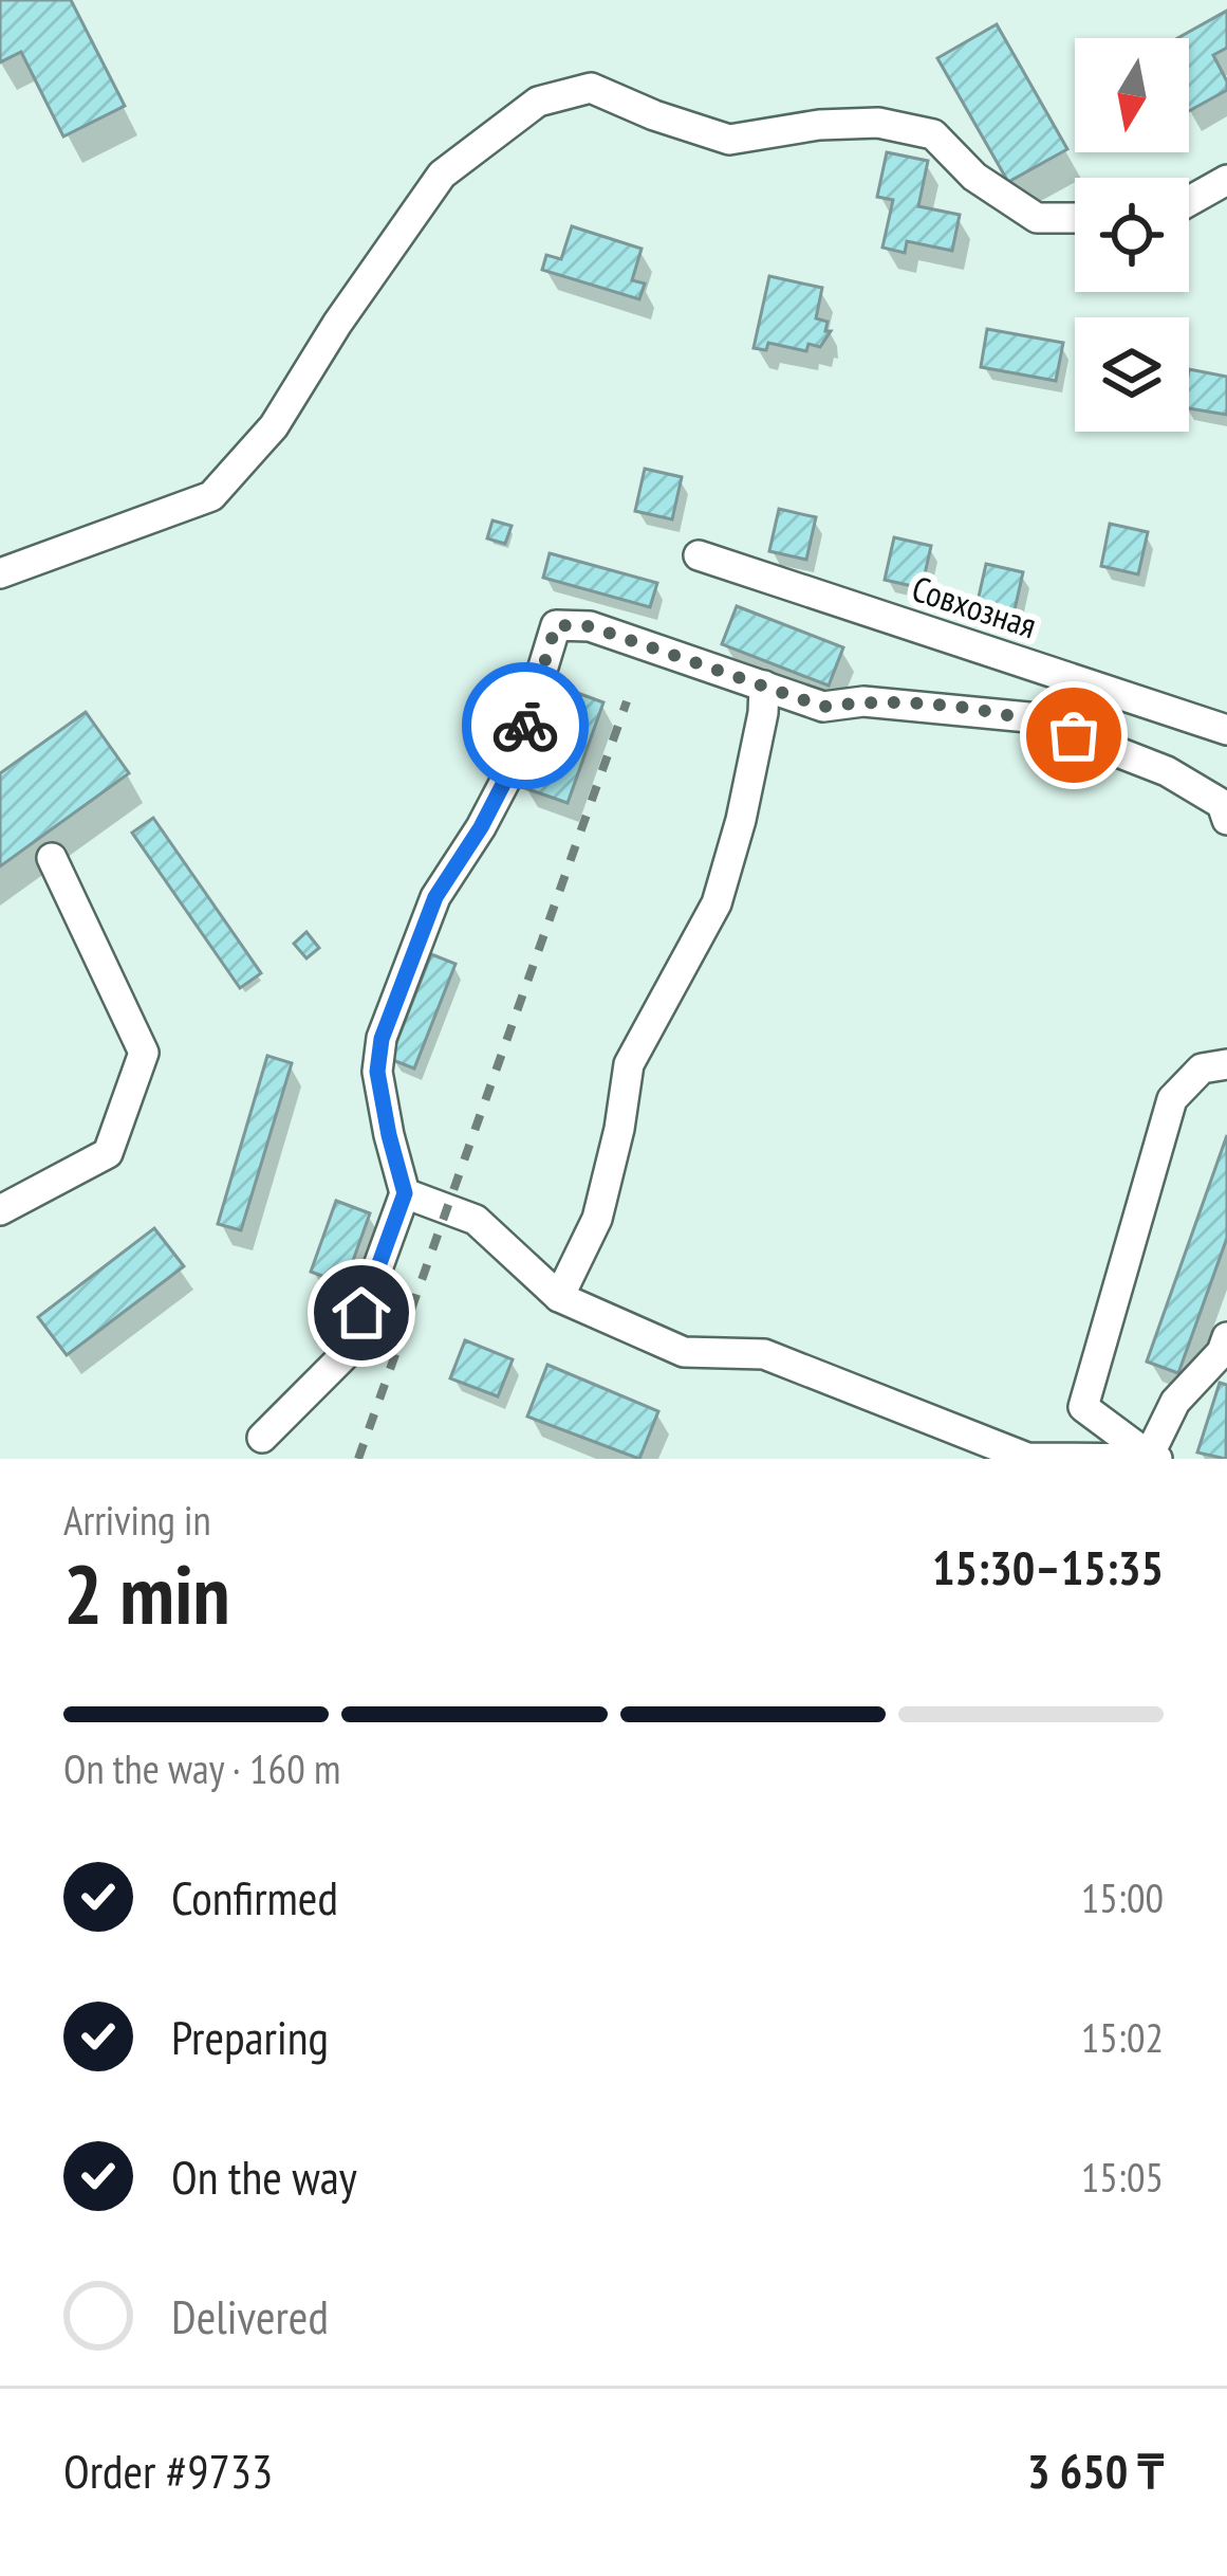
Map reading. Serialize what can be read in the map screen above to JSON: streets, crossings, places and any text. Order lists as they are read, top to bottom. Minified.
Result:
{"streets":{"lane":["Совхозная"]},"north":"bottom","page":{"heading":["2 min","Arriving in","15:30–15:35"],"panel":["Order #9733","3 650 ₸"],"bar":"On the way · 160 m","list":[["Confirmed","15:00"],["Preparing","15:02"],["On the way","15:05"],"Delivered"]}}
